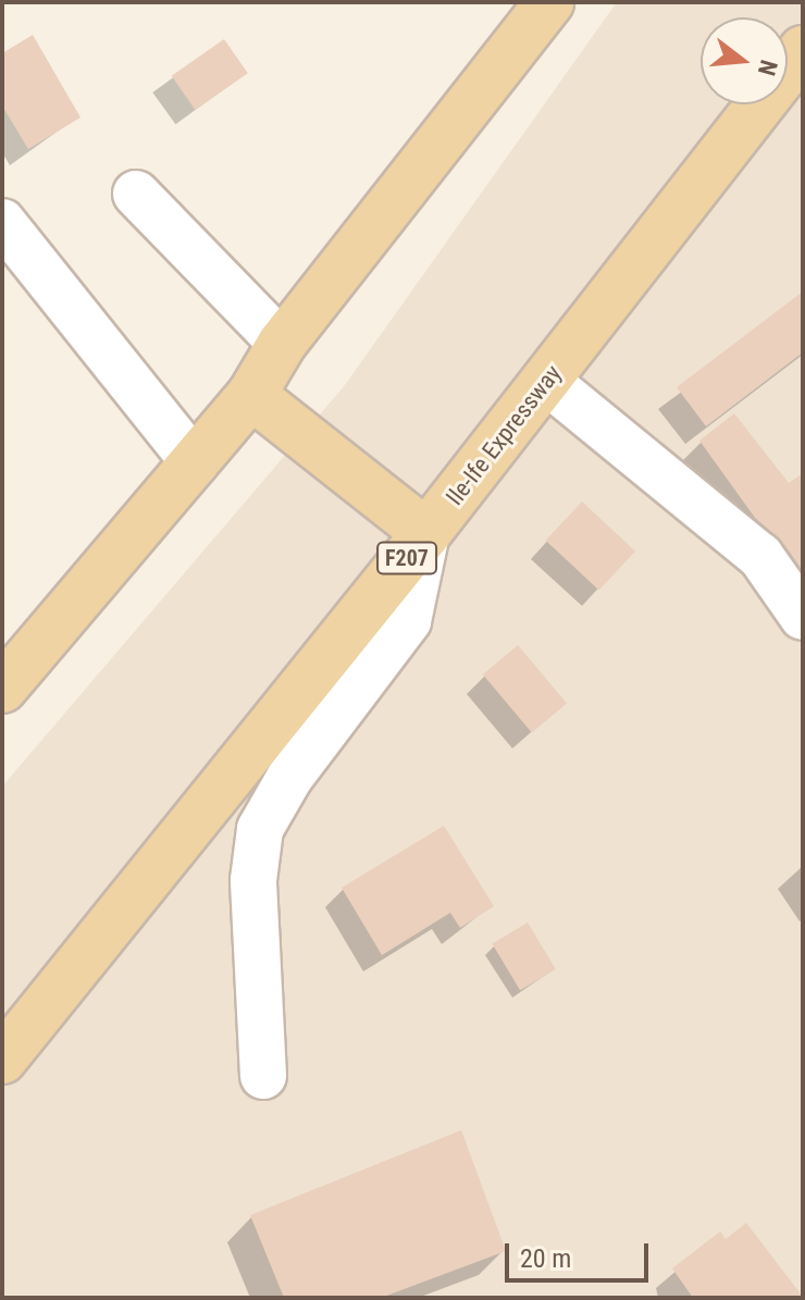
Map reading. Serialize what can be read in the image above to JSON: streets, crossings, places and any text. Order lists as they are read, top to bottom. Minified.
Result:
{"streets":{"main road":["Ile-Ife Expressway","F207"]},"scale_bar":"20 m","north":"right"}
